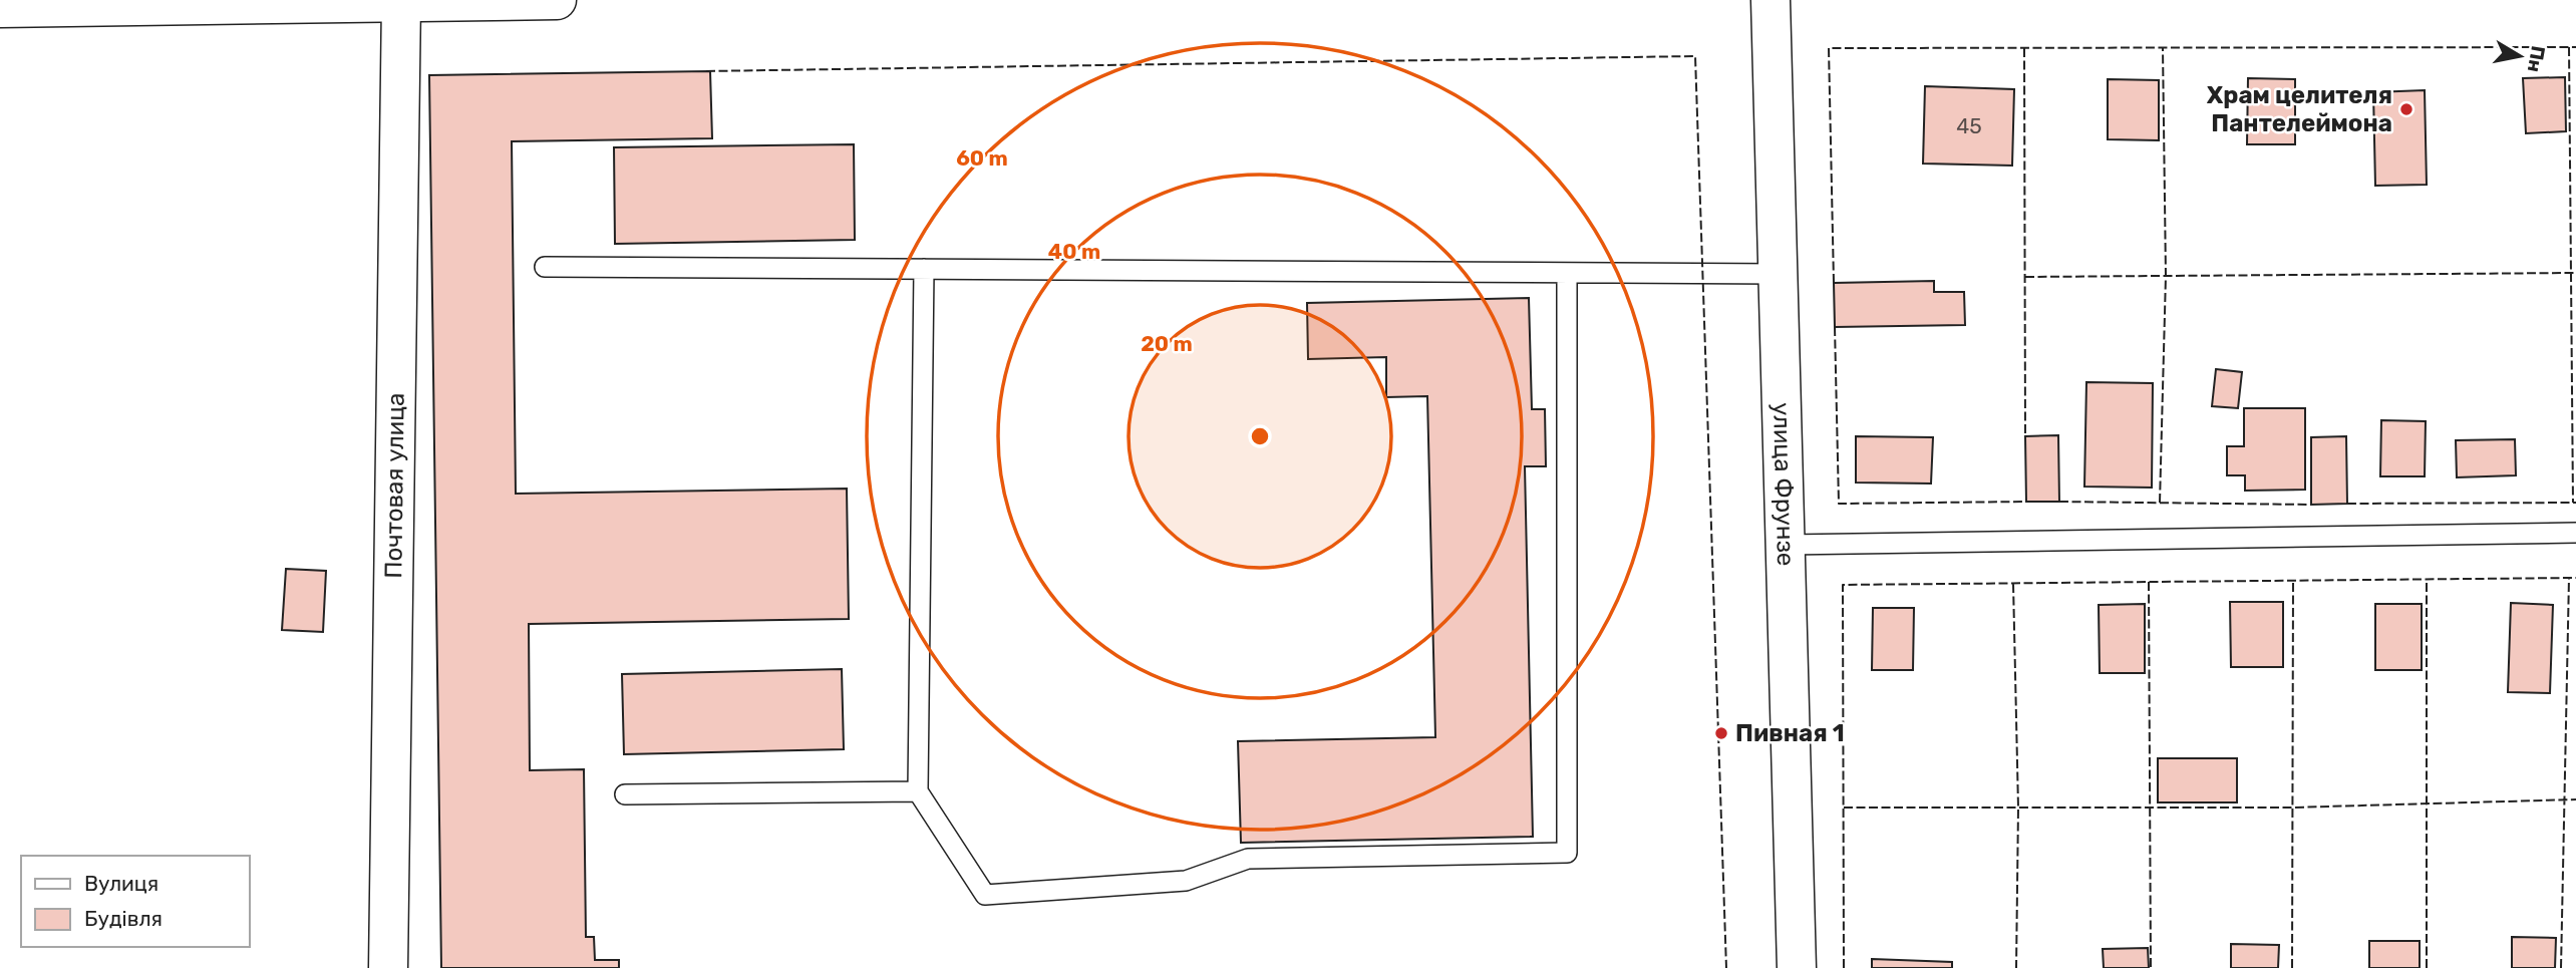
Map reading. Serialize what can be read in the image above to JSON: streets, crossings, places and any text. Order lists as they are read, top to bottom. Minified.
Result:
{"streets":{"street":["улица Фрунзе","Почтовая улица"]},"places":["Храм целителя Пантелеймона","Пивная 1"],"house_numbers":["45"],"legend":["Вулиця","Будівля"],"north":"right","rings":["60 m","40 m","20 m"]}
